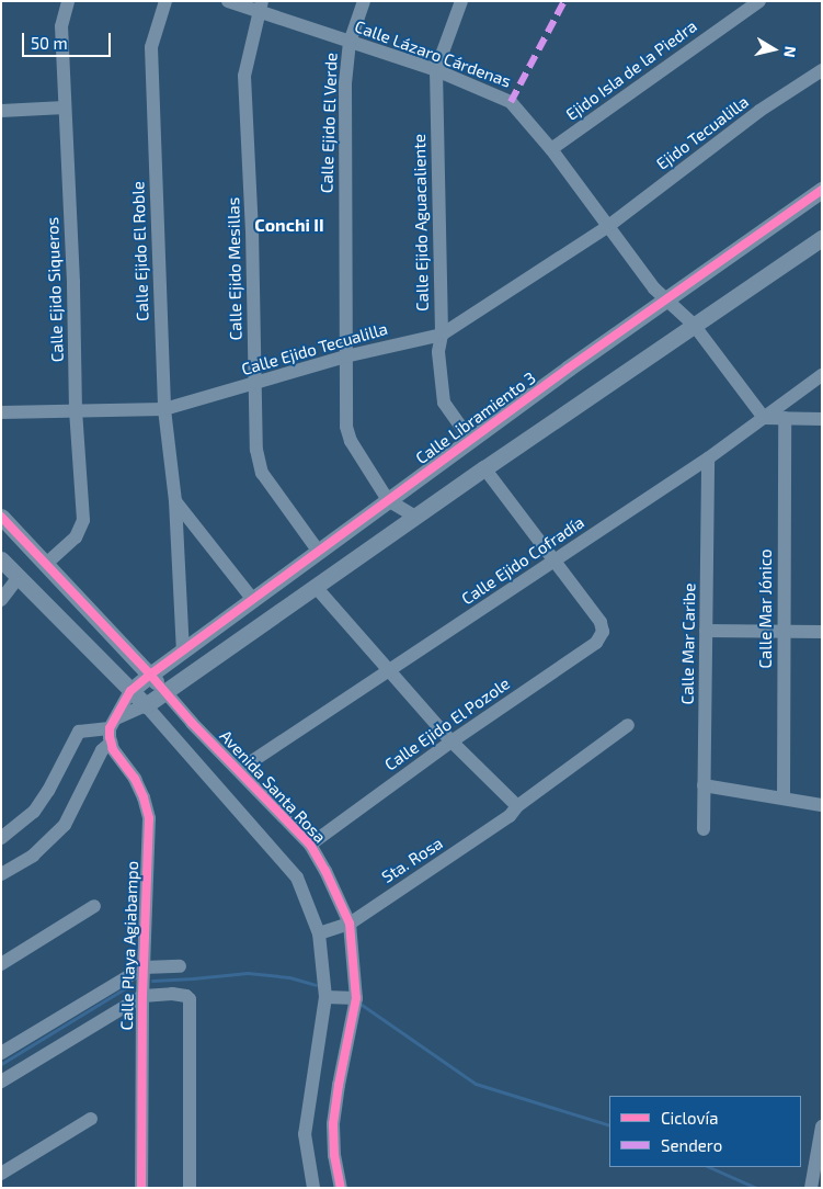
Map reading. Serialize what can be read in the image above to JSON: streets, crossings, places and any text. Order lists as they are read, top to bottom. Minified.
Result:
{"streets":{"street":["Calle Lázaro Cárdenas","Ejido Isla de la Piedra","Calle Ejido El Verde","Ejido Tecualilla","Calle Ejido Aguacaliente","Calle Ejido El Roble","Calle Ejido Mesillas","Calle Ejido Siqueros","Calle Ejido Tecualilla","Calle Libramiento 3","Calle Ejido Cofradía","Calle Mar Jónico","Calle Mar Caribe","Calle Ejido El Pozole","Avenida Santa Rosa","Sta. Rosa","Calle Playa Agiabampo"]},"crossings":[["Calle Lázaro Cárdenas","Ejido Isla de la Piedra"],["Calle Lázaro Cárdenas","Calle Ejido El Verde"],["Calle Lázaro Cárdenas","Ejido Tecualilla"],["Calle Lázaro Cárdenas","Calle Ejido Aguacaliente"],["Calle Lázaro Cárdenas","Calle Ejido Mesillas"],["Calle Lázaro Cárdenas","Calle Ejido Tecualilla"],["Calle Lázaro Cárdenas","Calle Libramiento 3"],["Calle Lázaro Cárdenas","Calle Ejido Cofradía"],["Calle Ejido El Verde","Calle Ejido Tecualilla"],["Calle Ejido El Verde","Calle Libramiento 3"],["Ejido Tecualilla","Calle Ejido Tecualilla"],["Calle Ejido Aguacaliente","Calle Ejido Tecualilla"],["Calle Ejido Aguacaliente","Calle Libramiento 3"],["Calle Ejido El Roble","Calle Ejido Tecualilla"],["Calle Ejido El Roble","Calle Libramiento 3"],["Calle Ejido Mesillas","Calle Ejido Tecualilla"],["Calle Ejido Mesillas","Calle Libramiento 3"],["Calle Ejido Siqueros","Calle Ejido Tecualilla"],["Calle Ejido Siqueros","Avenida Santa Rosa"],["Calle Libramiento 3","Avenida Santa Rosa"],["Calle Ejido Cofradía","Calle Mar Caribe"],["Calle Ejido Cofradía","Calle Ejido El Pozole"],["Calle Ejido Cofradía","Avenida Santa Rosa"],["Calle Ejido El Pozole","Avenida Santa Rosa"],["Avenida Santa Rosa","Sta. Rosa"]],"districts":["Conchi II"],"legend":["Ciclovía","Sendero"],"scale_bar":"50 m","north":"right"}
